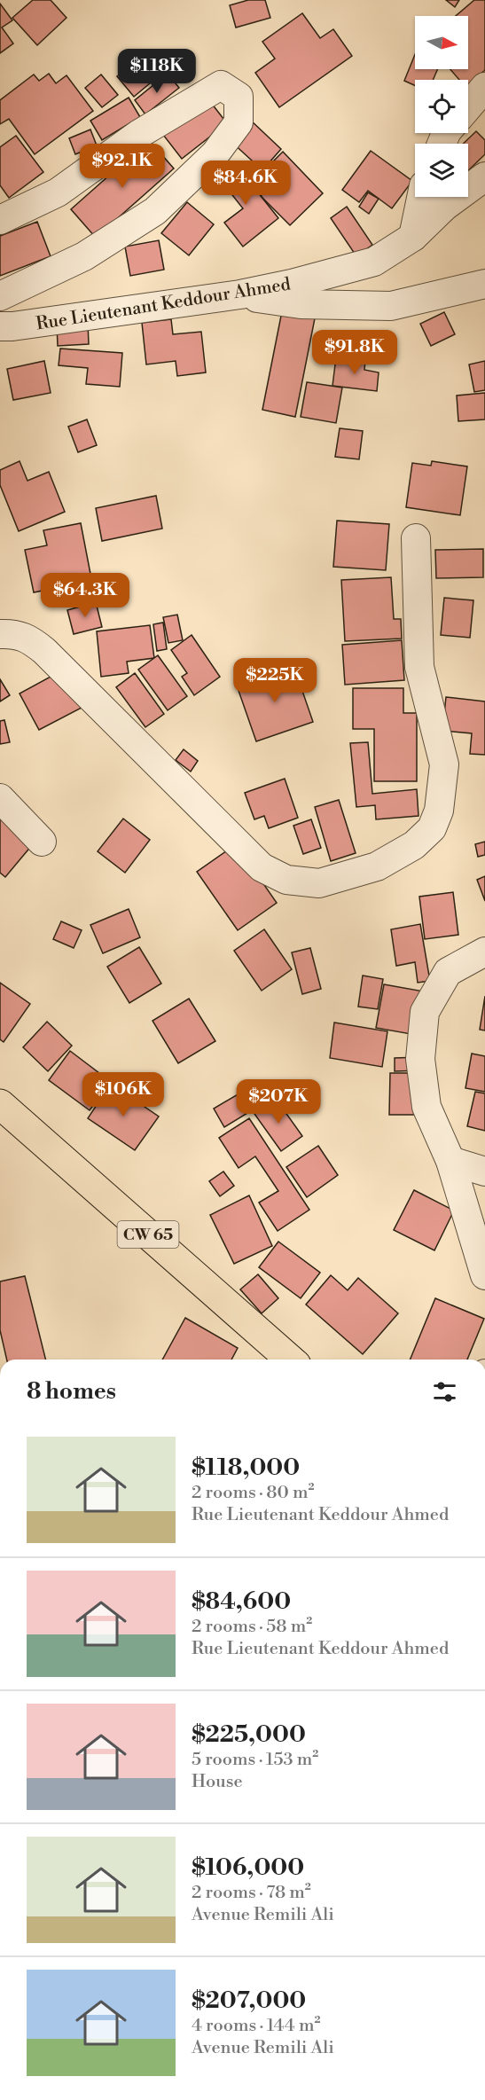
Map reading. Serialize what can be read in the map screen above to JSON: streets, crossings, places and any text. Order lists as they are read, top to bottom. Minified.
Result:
{"streets":{"main road":["CW 65"],"street":["Rue Lieutenant Keddour Ahmed"]},"north":"right","page":{"price":["$118K","$92.1K","$84.6K","$91.8K","$64.3K","$225K","$106K","$207K"],"heading":"8 homes","list":[{"name":"$118,000","note":"2 rooms · 80 m² · Rue Lieutenant Keddour Ahmed"},{"name":"$84,600","note":"2 rooms · 58 m² · Rue Lieutenant Keddour Ahmed"},{"name":"$225,000","note":"5 rooms · 153 m² · House"},{"name":"$106,000","note":"2 rooms · 78 m² · Avenue Remili Ali"},{"name":"$207,000","note":"4 rooms · 144 m² · Avenue Remili Ali"}]}}
